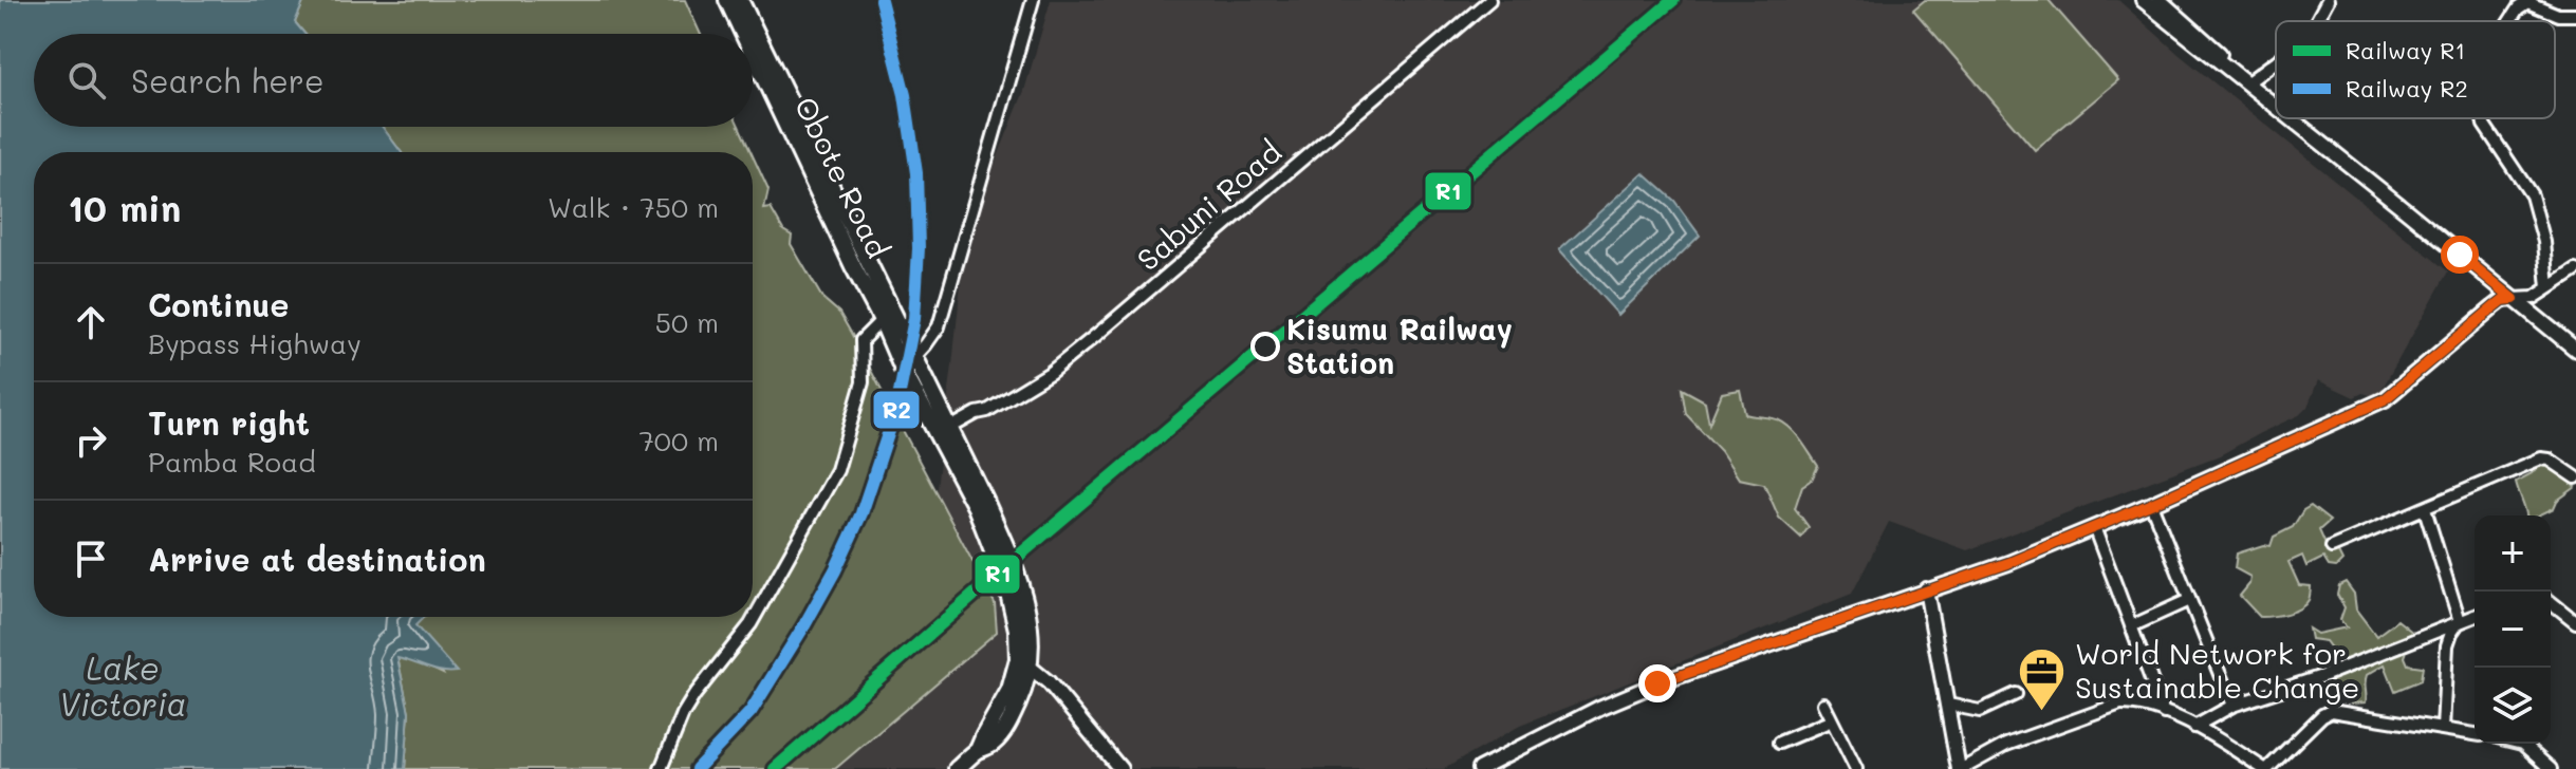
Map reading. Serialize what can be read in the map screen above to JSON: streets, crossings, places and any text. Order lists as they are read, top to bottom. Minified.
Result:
{"streets":{"highway":["Obote Road"],"street":["Sabuni Road"]},"crossings":[["Obote Road","Sabuni Road"]],"water":["Lake Victoria"],"places":{"other":["Kisumu Railway Station"],"office":["World Network for Sustainable Change"]},"lines":["rail line R1","rail line R2"],"legend":["Railway R1","Railway R2"],"page":{"search":"Search here","heading":["10 min","Walk · 750 m"],"list":[["Continue","Bypass Highway","50 m"],["Turn right","Pamba Road","700 m"],"Arrive at destination"],"map_buttons":["+","−"]}}
